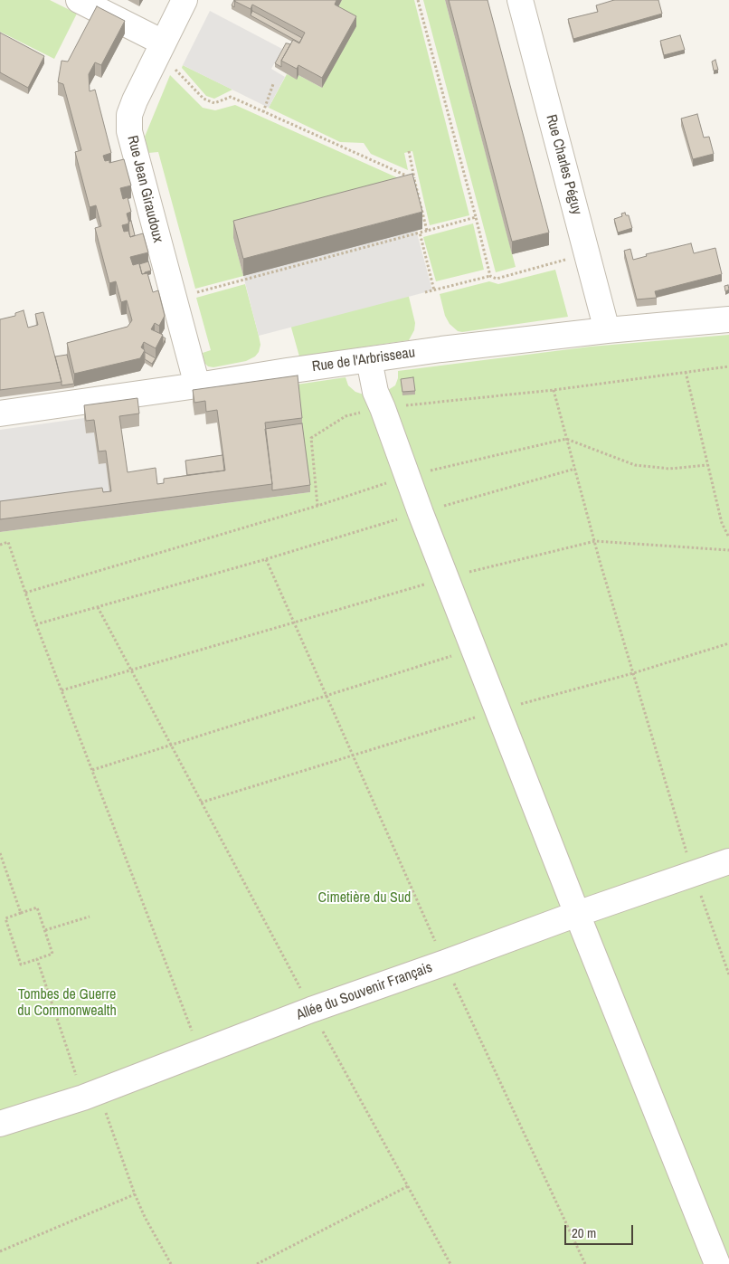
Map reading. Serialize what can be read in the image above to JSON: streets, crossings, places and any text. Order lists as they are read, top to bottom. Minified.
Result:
{"streets":{"street":["Rue Charles Péguy","Rue Jean Giraudoux","Rue de l'Arbrisseau","Allée du Souvenir Français"]},"crossings":[["Rue Charles Péguy","Rue de l'Arbrisseau"],["Rue Jean Giraudoux","Rue de l'Arbrisseau"]],"parks":["Cimetière du Sud","Tombes de Guerre du Commonwealth"],"scale_bar":"20 m"}
